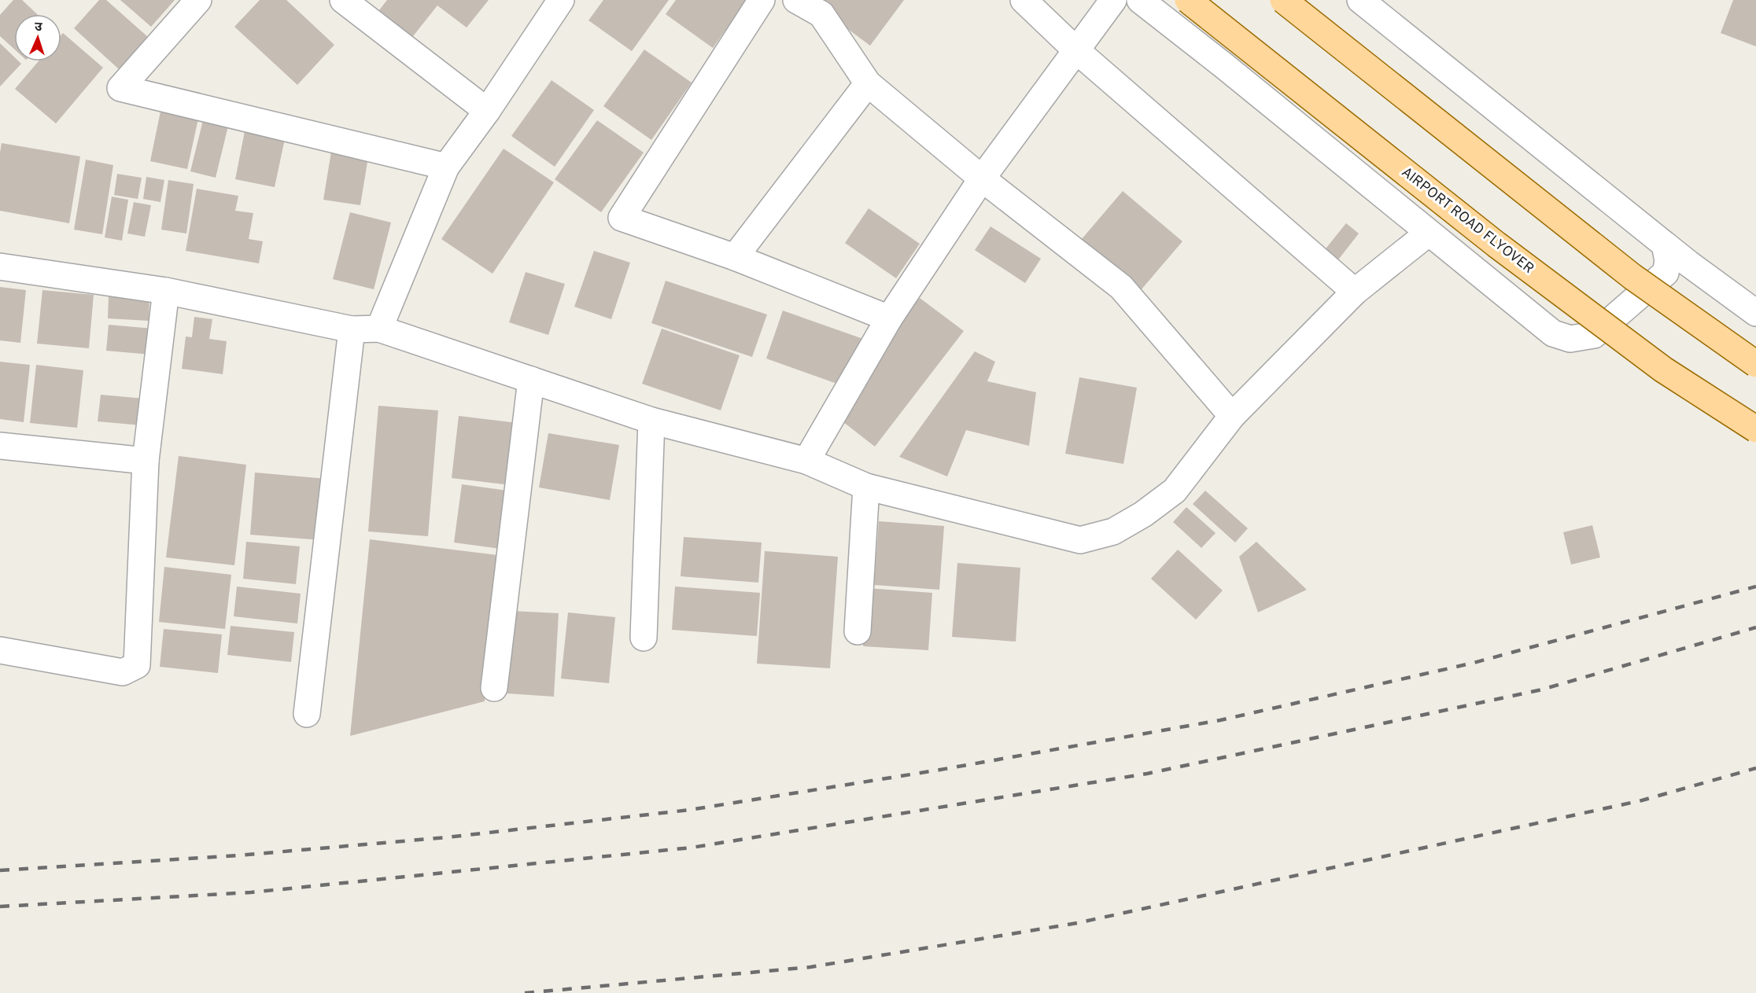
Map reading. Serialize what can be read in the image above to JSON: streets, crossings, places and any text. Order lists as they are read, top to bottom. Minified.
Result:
{"streets":{"main road":["AIRPORT ROAD FLYOVER"]},"north":"top"}
